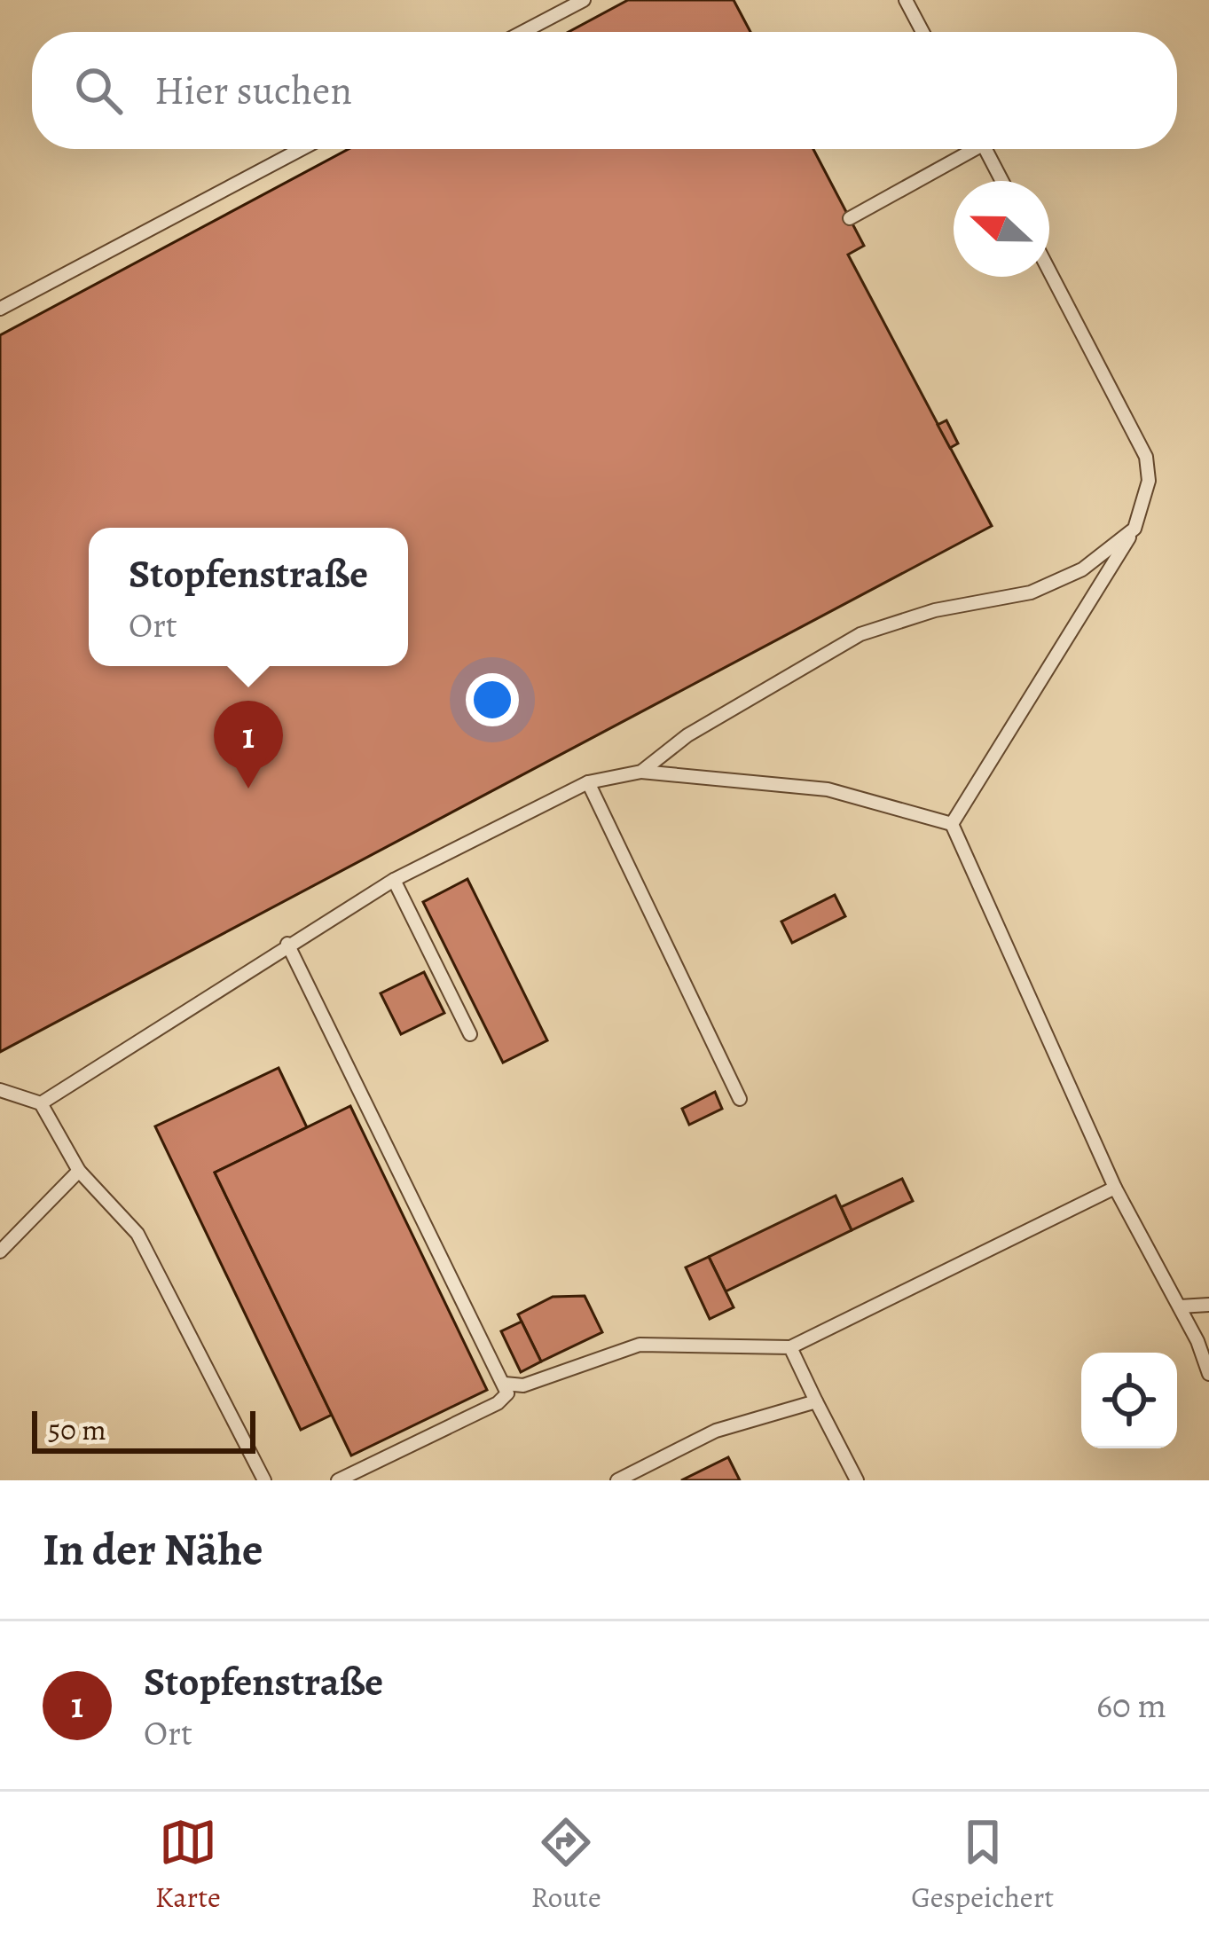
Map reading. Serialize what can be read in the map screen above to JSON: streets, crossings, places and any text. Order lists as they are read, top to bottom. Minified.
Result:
{"scale_bar":"50 m","north":"left","page":{"search":"Hier suchen","popup":["Stopfenstraße","Ort"],"pins":"1","scale":"50 m","heading":"In der Nähe","list":[{"mark":"1","name":"Stopfenstraße","note":"Ort","value":"60 m"}],"nav":["Karte","Route","Gespeichert"]}}
